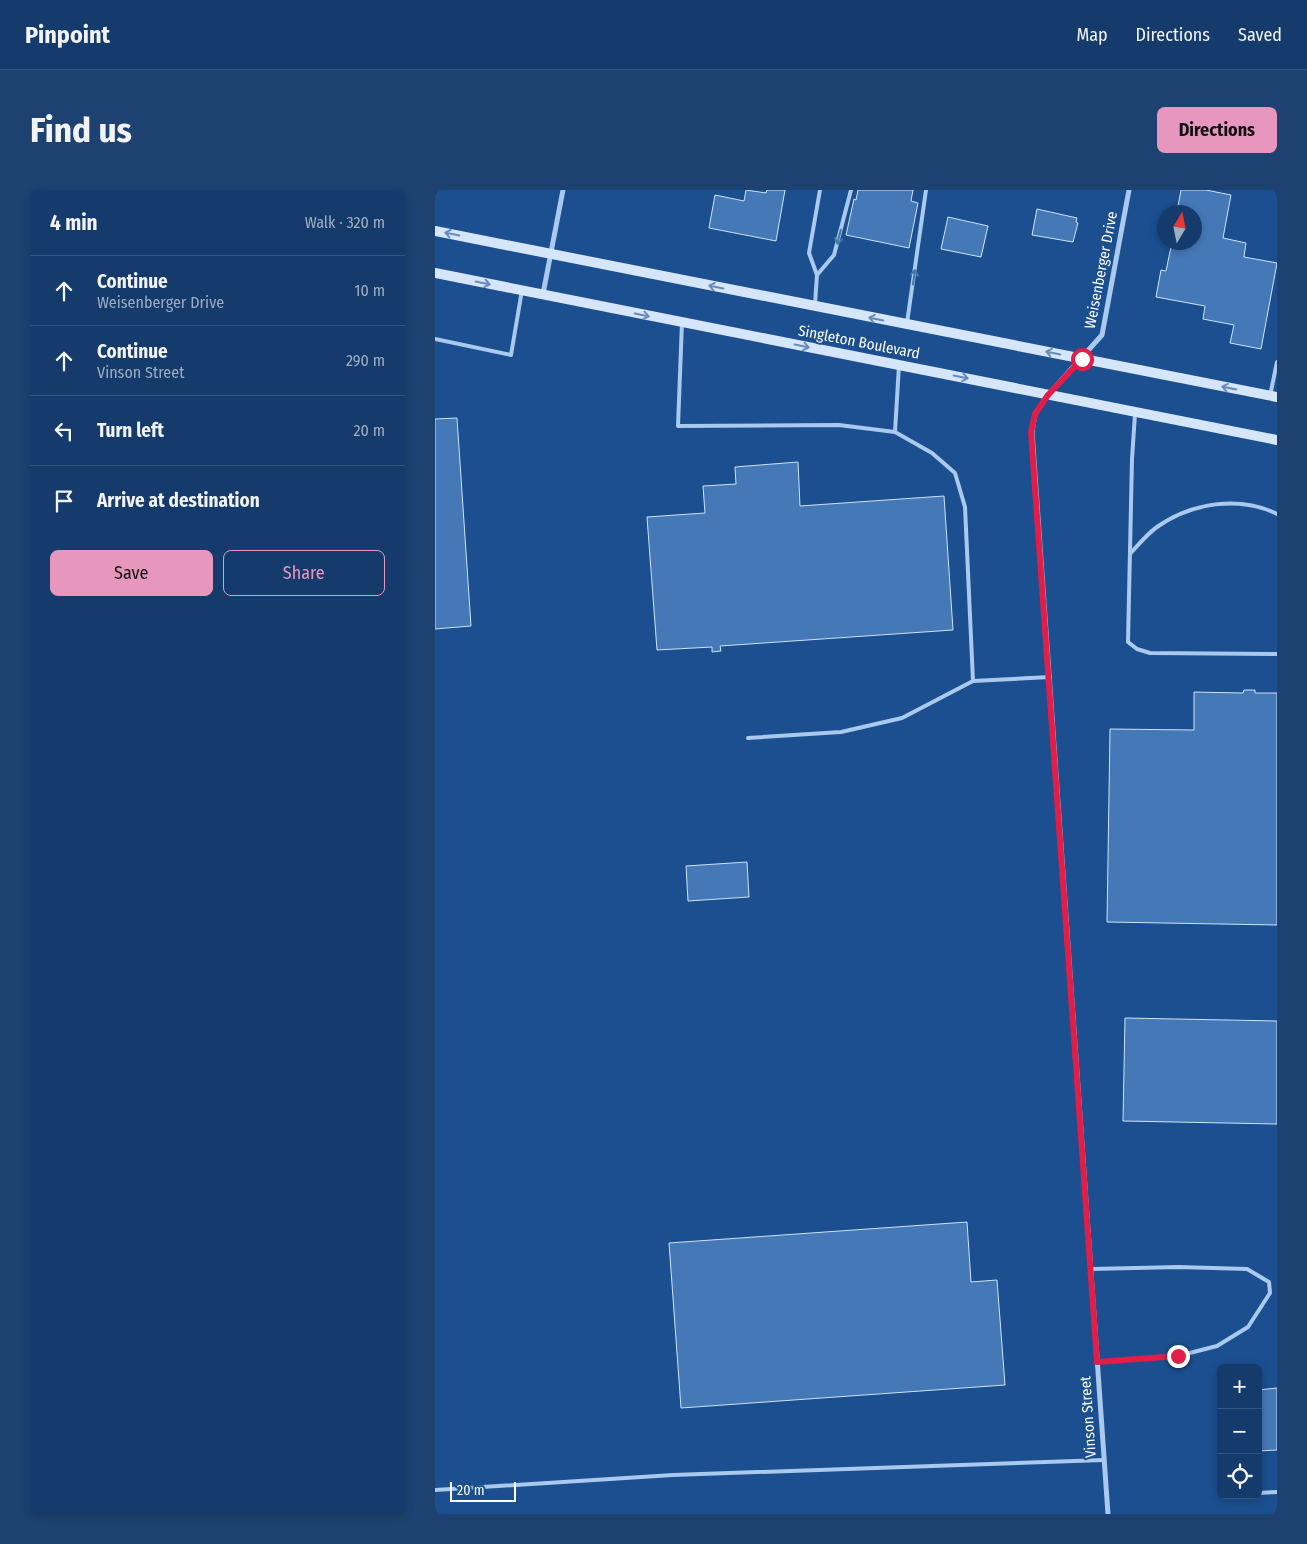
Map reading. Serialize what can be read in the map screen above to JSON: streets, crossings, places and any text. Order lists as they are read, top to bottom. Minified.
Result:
{"streets":{"main road":["Singleton Boulevard"],"street":["Weisenberger Drive","Vinson Street"]},"crossings":[["Weisenberger Drive","Singleton Boulevard"],["Weisenberger Drive","Vinson Street"],["Singleton Boulevard","Vinson Street"]],"scale_bar":"20 m","north":"top","page":{"header":"Pinpoint","nav":["Map","Directions","Saved"],"buttons":["Directions",["Save","Share"]],"title":"Find us","heading":["4 min","Walk · 320 m"],"list":[["Continue","Weisenberger Drive","10 m"],["Continue","Vinson Street","290 m"],["Turn left","20 m"],"Arrive at destination"],"map_buttons":["+","−"],"scale":"20 m"}}
